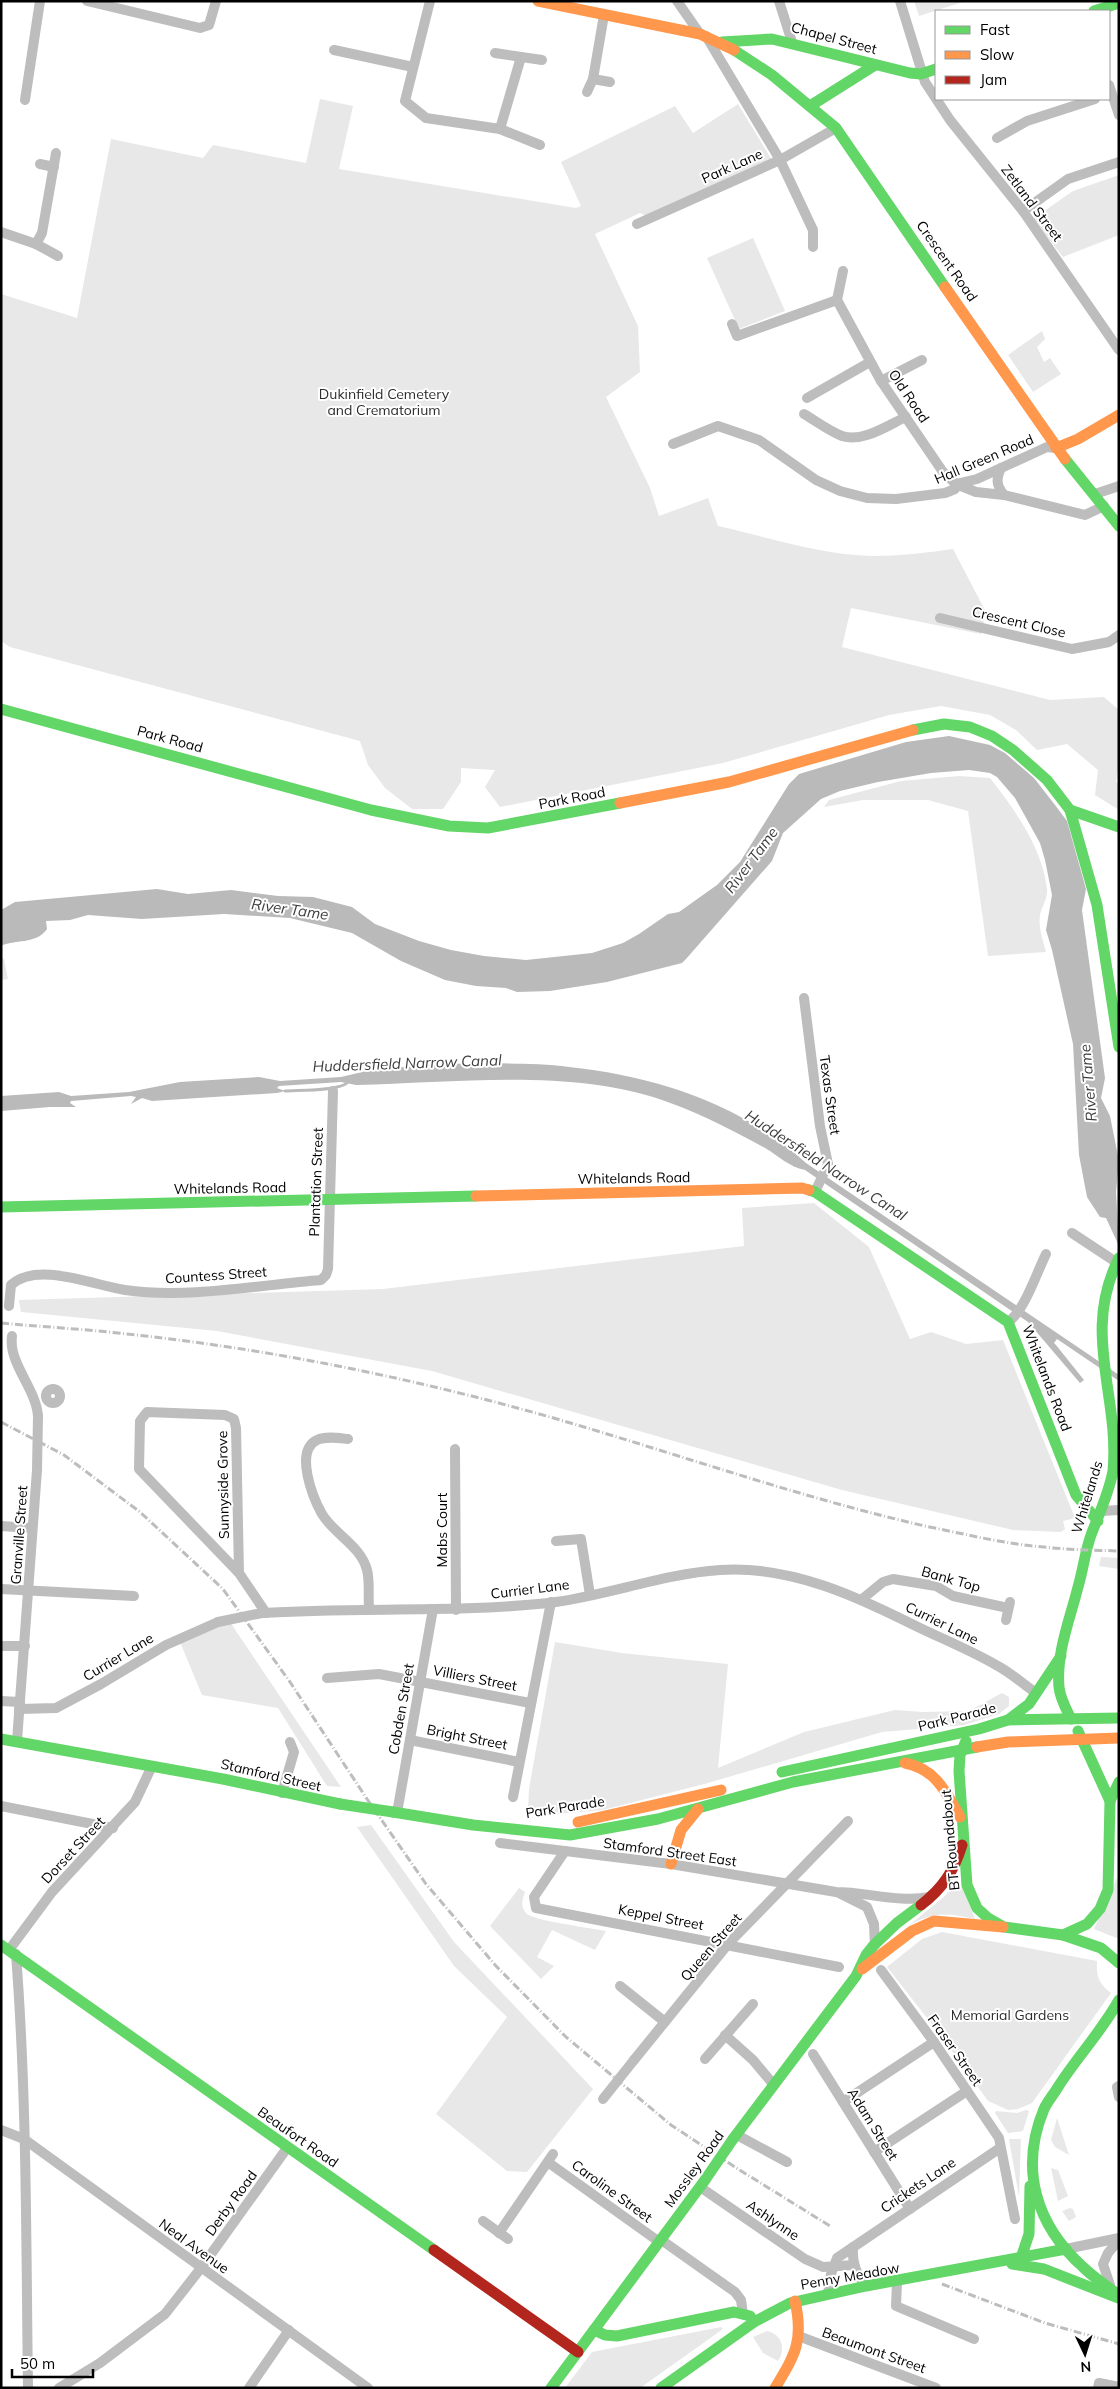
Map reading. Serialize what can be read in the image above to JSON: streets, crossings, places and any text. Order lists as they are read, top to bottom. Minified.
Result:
{"streets":{"main road":["Chapel Street","Crescent Road","Park Road","Whitelands Road","Whitelands","Park Parade","Stamford Street","BT Roundabout","Beaufort Road","Mossley Road","Penny Meadow"],"street":["Park Lane","Zetland Street","Old Road","Hall Green Road","Crescent Close","Texas Street","Plantation Street","Countess Street","Sunnyside Grove","Mabs Court","Granville Street","Bank Top","Currier Lane","Villiers Street","Cobden Street","Bright Street","Dorset Street","Stamford Street East","Keppel Street","Queen Street","Fraser Street","Adam Street","Crickets Lane","Caroline Street","Derby Road","Ashlynne","Neal Avenue","Beaumont Street"]},"crossings":[["Chapel Street","Zetland Street"],["Chapel Street","Crescent Road"],["Park Lane","Crescent Road"],["Crescent Road","Old Road"],["Crescent Road","Hall Green Road"],["Old Road","Hall Green Road"],["Texas Street","Whitelands Road"],["Whitelands Road","Plantation Street"],["Whitelands Road","Whitelands"],["Plantation Street","Countess Street"],["Sunnyside Grove","Currier Lane"],["Whitelands","Currier Lane"],["Whitelands","Park Parade"],["Whitelands","BT Roundabout"],["Mabs Court","Currier Lane"],["Granville Street","Currier Lane"],["Granville Street","Stamford Street"],["Bank Top","Currier Lane"],["Currier Lane","Cobden Street"],["Villiers Street","Cobden Street"],["Cobden Street","Bright Street"],["Cobden Street","Stamford Street"],["Park Parade","Stamford Street"],["Park Parade","BT Roundabout"],["Stamford Street","Dorset Street"],["Dorset Street","Beaufort Road"],["Stamford Street East","Keppel Street"],["Stamford Street East","Queen Street"],["Keppel Street","Queen Street"],["Fraser Street","Crickets Lane"],["Adam Street","Crickets Lane"],["Beaufort Road","Mossley Road"],["Beaufort Road","Derby Road"],["Mossley Road","Caroline Street"],["Mossley Road","Ashlynne"],["Crickets Lane","Ashlynne"],["Derby Road","Neal Avenue"]],"water":["River Tame","Huddersfield Narrow Canal"],"parks":["Dukinfield Cemetery and Crematorium","Memorial Gardens"],"legend":["Fast","Slow","Jam"],"scale_bar":"50 m","north":"bottom"}
